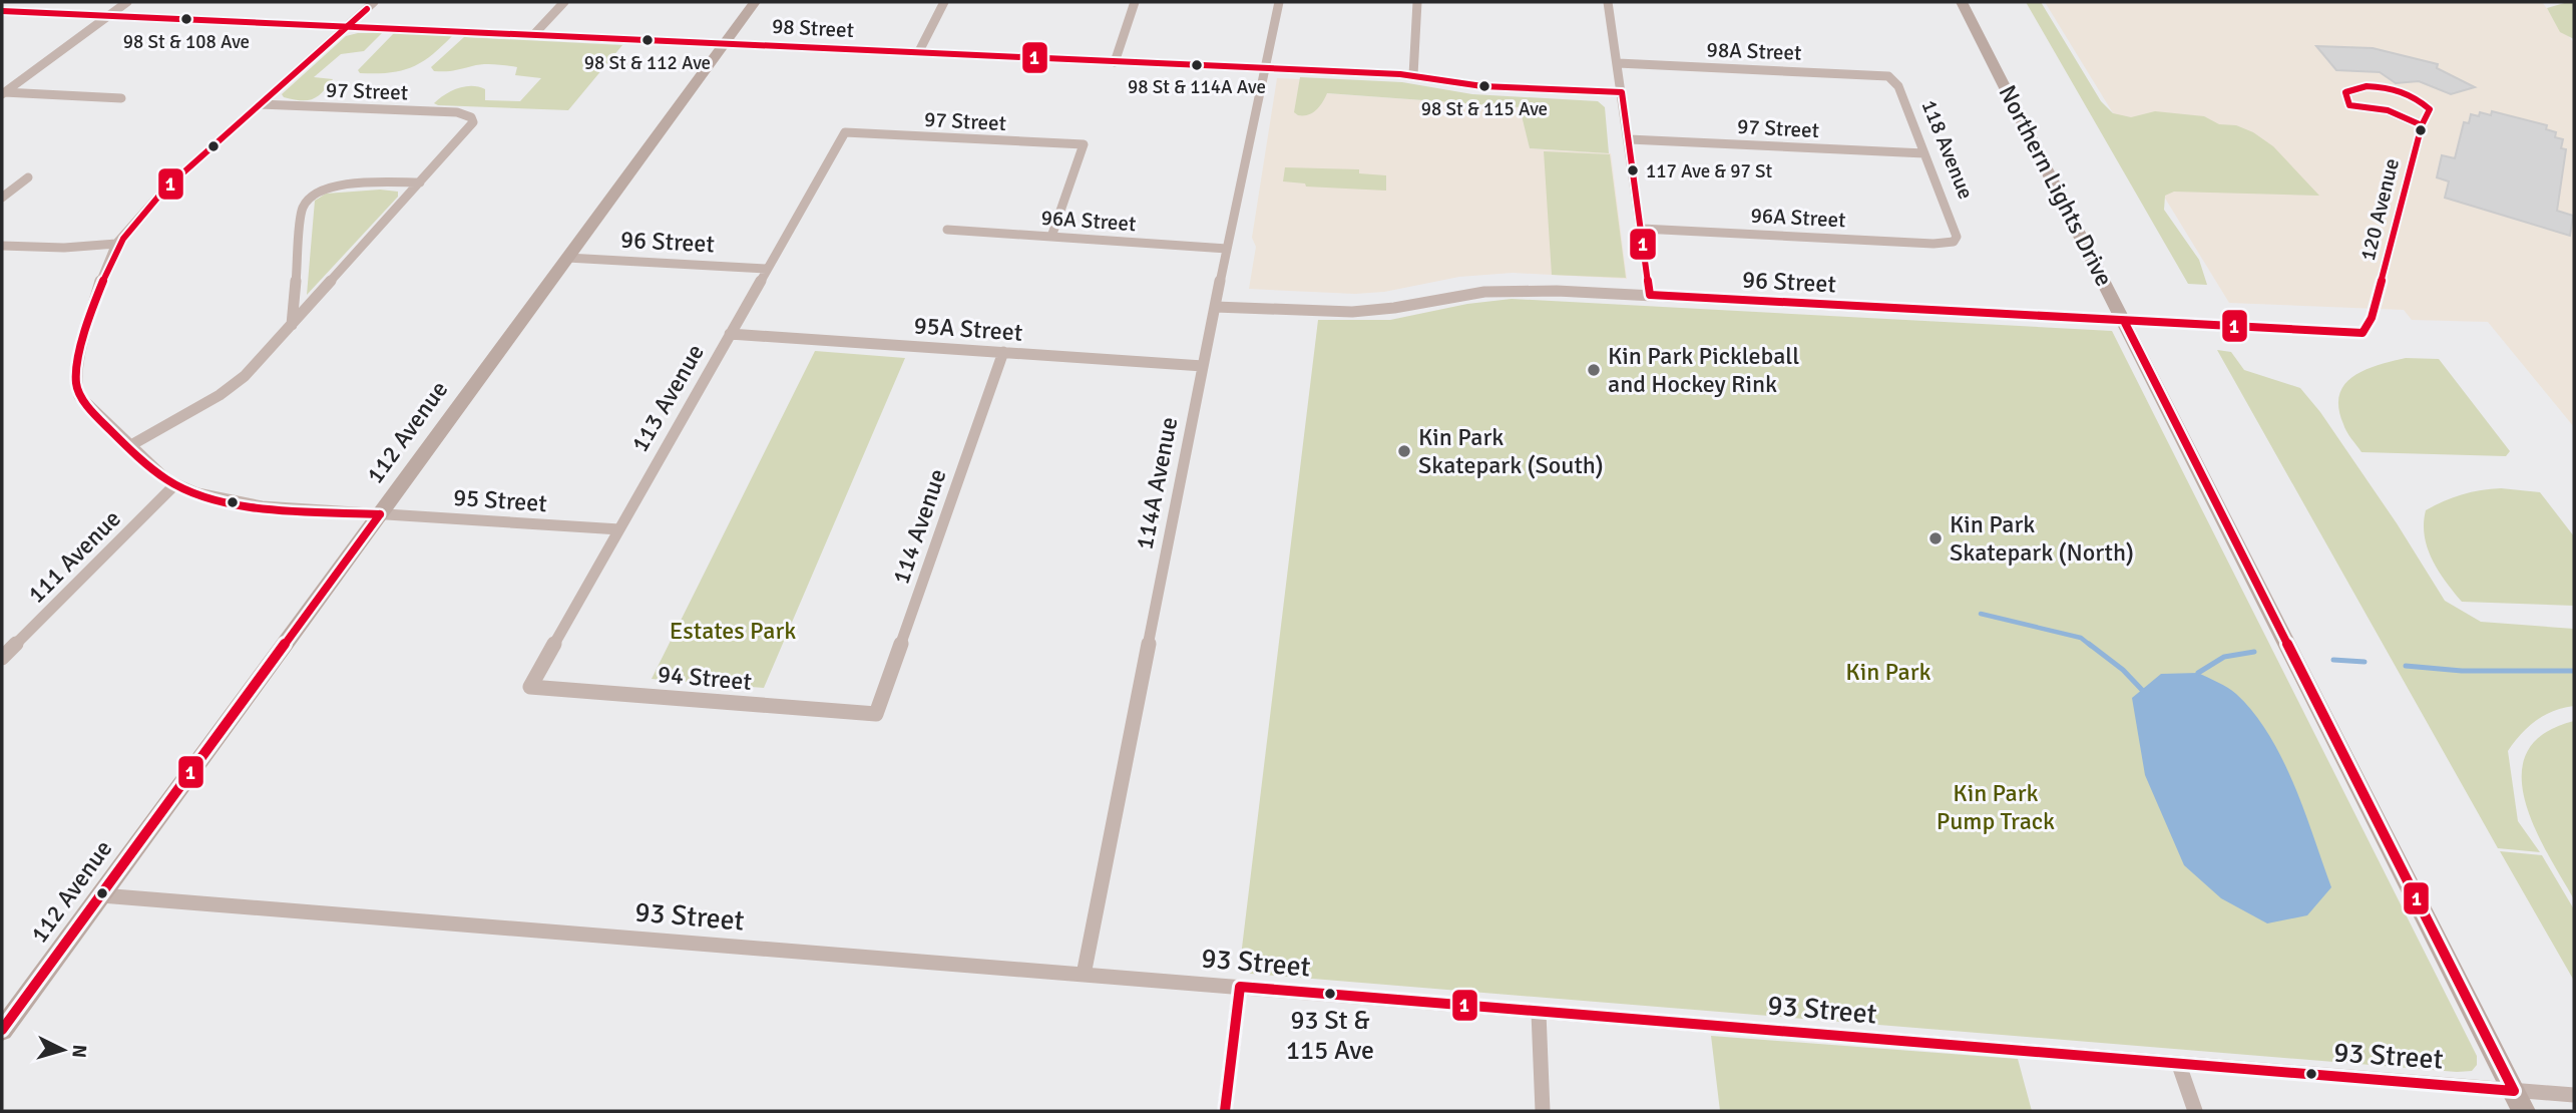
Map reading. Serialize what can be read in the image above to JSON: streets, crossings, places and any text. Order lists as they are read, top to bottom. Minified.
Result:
{"streets":{"main road":["Northern Lights Drive","112 Avenue"],"street":["98 Street","98A Street","97 Street","118 Avenue","120 Avenue","96A Street","96 Street","95A Street","113 Avenue","114A Avenue","95 Street","114 Avenue","111 Avenue","94 Street","93 Street"]},"crossings":[["98 Street","112 Avenue"],["98 Street","114A Avenue"],["98A Street","118 Avenue"],["97 Street","118 Avenue"],["97 Street","96A Street"],["97 Street","113 Avenue"],["118 Avenue","96A Street"],["Northern Lights Drive","96 Street"],["Northern Lights Drive","93 Street"],["120 Avenue","96 Street"],["96A Street","114A Avenue"],["96 Street","113 Avenue"],["96 Street","112 Avenue"],["96 Street","114A Avenue"],["95A Street","113 Avenue"],["95A Street","114A Avenue"],["95A Street","114 Avenue"],["113 Avenue","95 Street"],["113 Avenue","94 Street"],["112 Avenue","95 Street"],["112 Avenue","93 Street"],["114A Avenue","93 Street"],["95 Street","111 Avenue"],["114 Avenue","94 Street"]],"parks":["Estates Park","Kin Park","Kin Park Pump Track"],"places":["98 St & 108 Ave","98 St & 112 Ave","98 St & 114A Ave","98 St & 115 Ave","117 Ave & 97 St","Kin Park Pickleball and Hockey Rink","Kin Park Skatepark (South)","Kin Park Skatepark (North)","93 St & 115 Ave"],"lines":["transit line 1"],"north":"right"}
